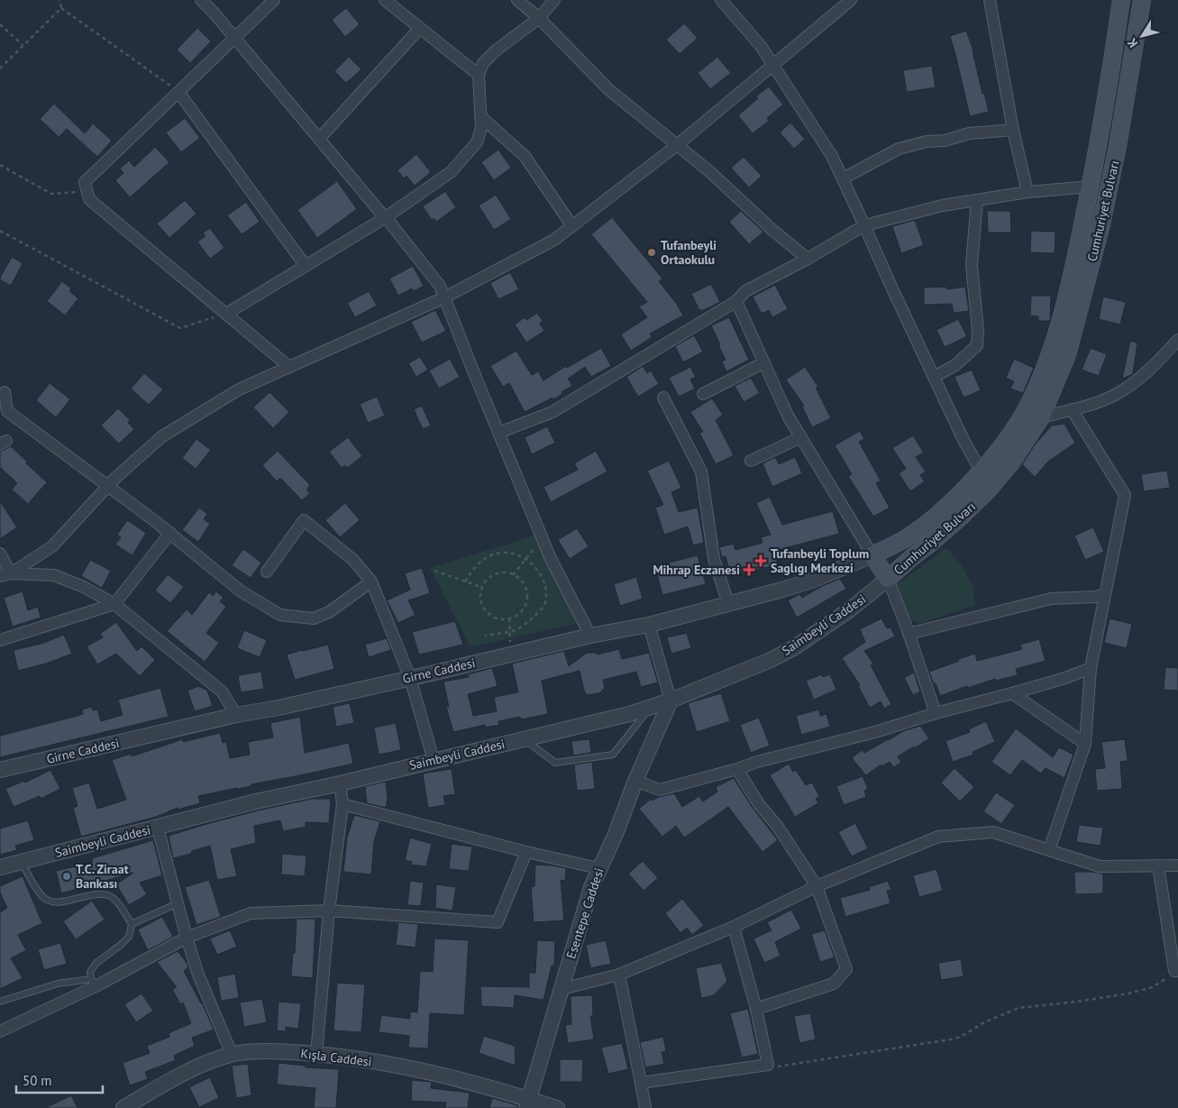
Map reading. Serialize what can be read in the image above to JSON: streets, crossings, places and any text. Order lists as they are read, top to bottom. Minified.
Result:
{"streets":{"main road":["Cumhuriyet Bulvarı"],"street":["Saimbeyli Caddesi","Girne Caddesi","Esentepe Caddesi","Kışla Caddesi"]},"crossings":[["Cumhuriyet Bulvarı","Saimbeyli Caddesi"],["Cumhuriyet Bulvarı","Girne Caddesi"],["Saimbeyli Caddesi","Esentepe Caddesi"],["Esentepe Caddesi","Kışla Caddesi"]],"places":{"other":["Tufanbeyli Ortaokulu","T.C. Ziraat Bankası"],"health":["Tufanbeyli Toplum Saglıgı Merkezi","Mihrap Eczanesi"]},"scale_bar":"50 m","north":"bottom left"}
